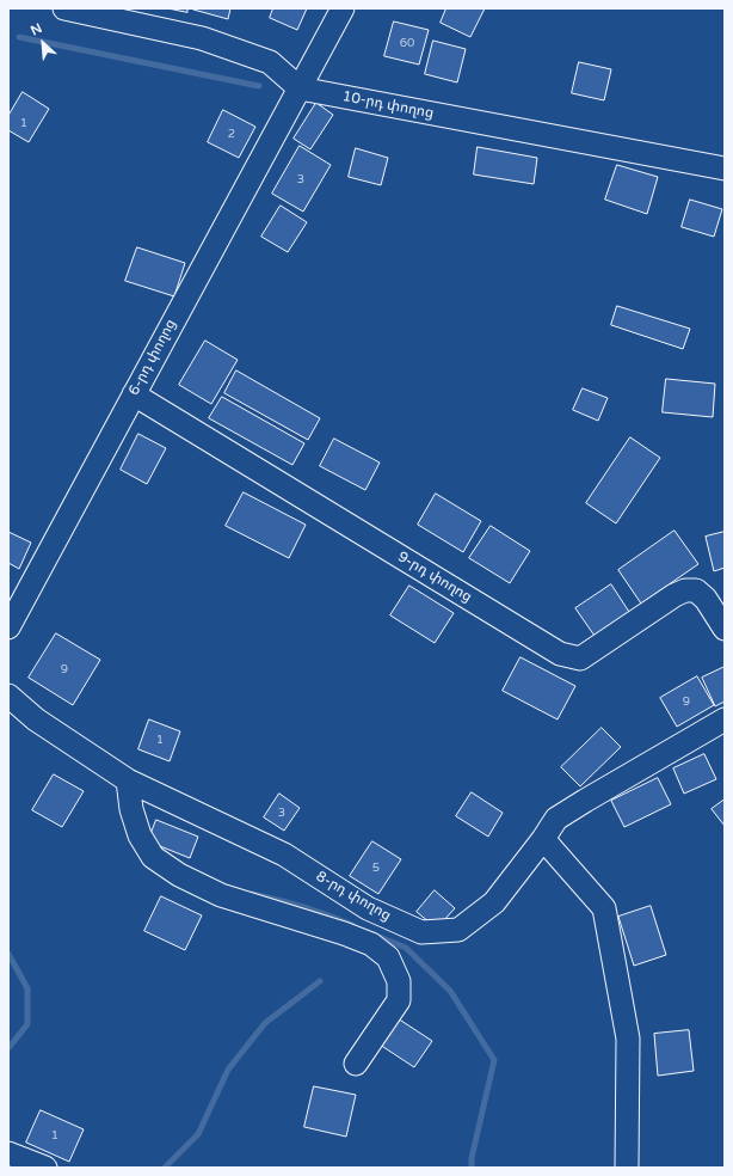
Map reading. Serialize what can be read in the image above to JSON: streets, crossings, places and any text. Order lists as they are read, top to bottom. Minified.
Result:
{"streets":{"street":["10-րդ փողոց","6-րդ փողոց","9-րդ փողոց","8-րդ փողոց"]},"crossings":[["10-րդ փողոց","6-րդ փողոց"],["6-րդ փողոց","9-րդ փողոց"]],"house_numbers":["60","1","2","3","9","9","1","3","5","1"],"north":"top left"}
